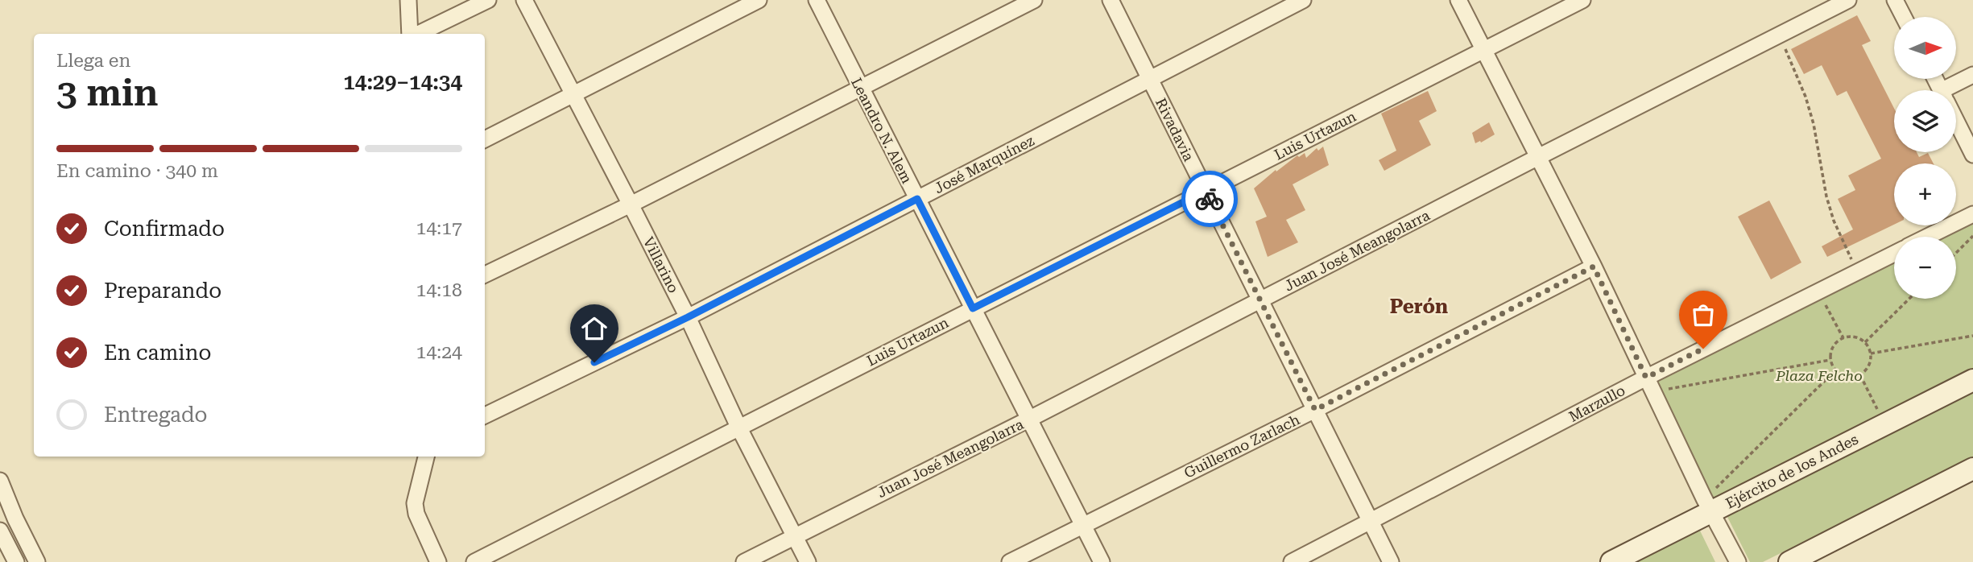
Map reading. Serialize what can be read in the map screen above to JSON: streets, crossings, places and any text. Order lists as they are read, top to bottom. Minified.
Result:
{"streets":{"street":["Rivadavia","Leandro N. Alem","Luis Urtazun","José Marquínez","Juan José Meangolarra","Villarino","Marzullo","Guillermo Zarlach","Ejército de los Andes"]},"crossings":[["Rivadavia","Luis Urtazun"],["Rivadavia","José Marquínez"],["Rivadavia","Juan José Meangolarra"],["Rivadavia","Marzullo"],["Rivadavia","Guillermo Zarlach"],["Leandro N. Alem","Luis Urtazun"],["Leandro N. Alem","José Marquínez"],["Leandro N. Alem","Juan José Meangolarra"],["Leandro N. Alem","Guillermo Zarlach"],["Luis Urtazun","Villarino"],["José Marquínez","Villarino"],["Juan José Meangolarra","Villarino"]],"districts":["Perón"],"parks":["Plaza Felcho"],"north":"right","page":{"map_buttons":["+","−"],"heading":["3 min","Llega en","14:29–14:34"],"bar":"En camino · 340 m","list":[["Confirmado","14:17"],["Preparando","14:18"],["En camino","14:24"],"Entregado"]}}
